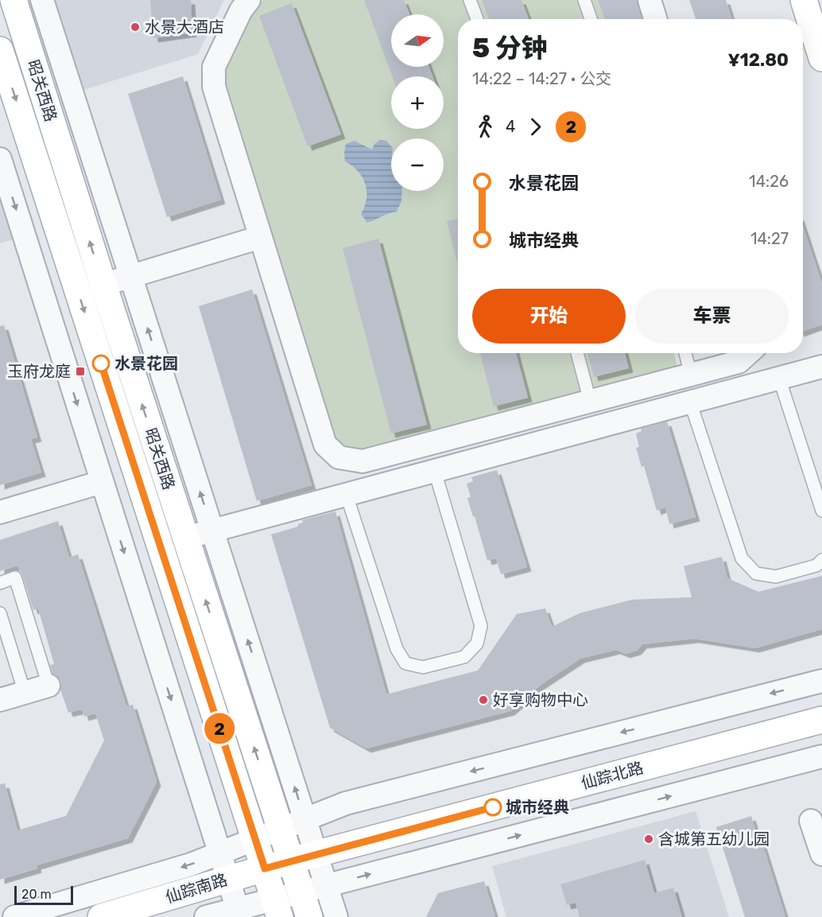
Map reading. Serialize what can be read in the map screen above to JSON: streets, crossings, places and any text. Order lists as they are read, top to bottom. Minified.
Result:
{"streets":{"main road":["昭关西路","仙踪北路","仙踪南路"]},"crossings":[["昭关西路","仙踪北路"],["昭关西路","仙踪南路"],["仙踪北路","仙踪南路"]],"places":{"other":["水景大酒店","水景花园","好享购物中心","城市经典","含城第五幼儿园"],"transit":["玉府龙庭"]},"lines":["bus line 2"],"scale_bar":"20 m","north":"right","page":{"on_map":"2","map_buttons":["+","−"],"heading":["5 分钟","14:22 – 14:27 · 公交","¥12.80"],"legs":["4","2"],"list":[{"name":"水景花园","value":"14:26"},{"name":"城市经典","value":"14:27"}],"buttons":["开始","车票"],"scale":"20 m"}}
